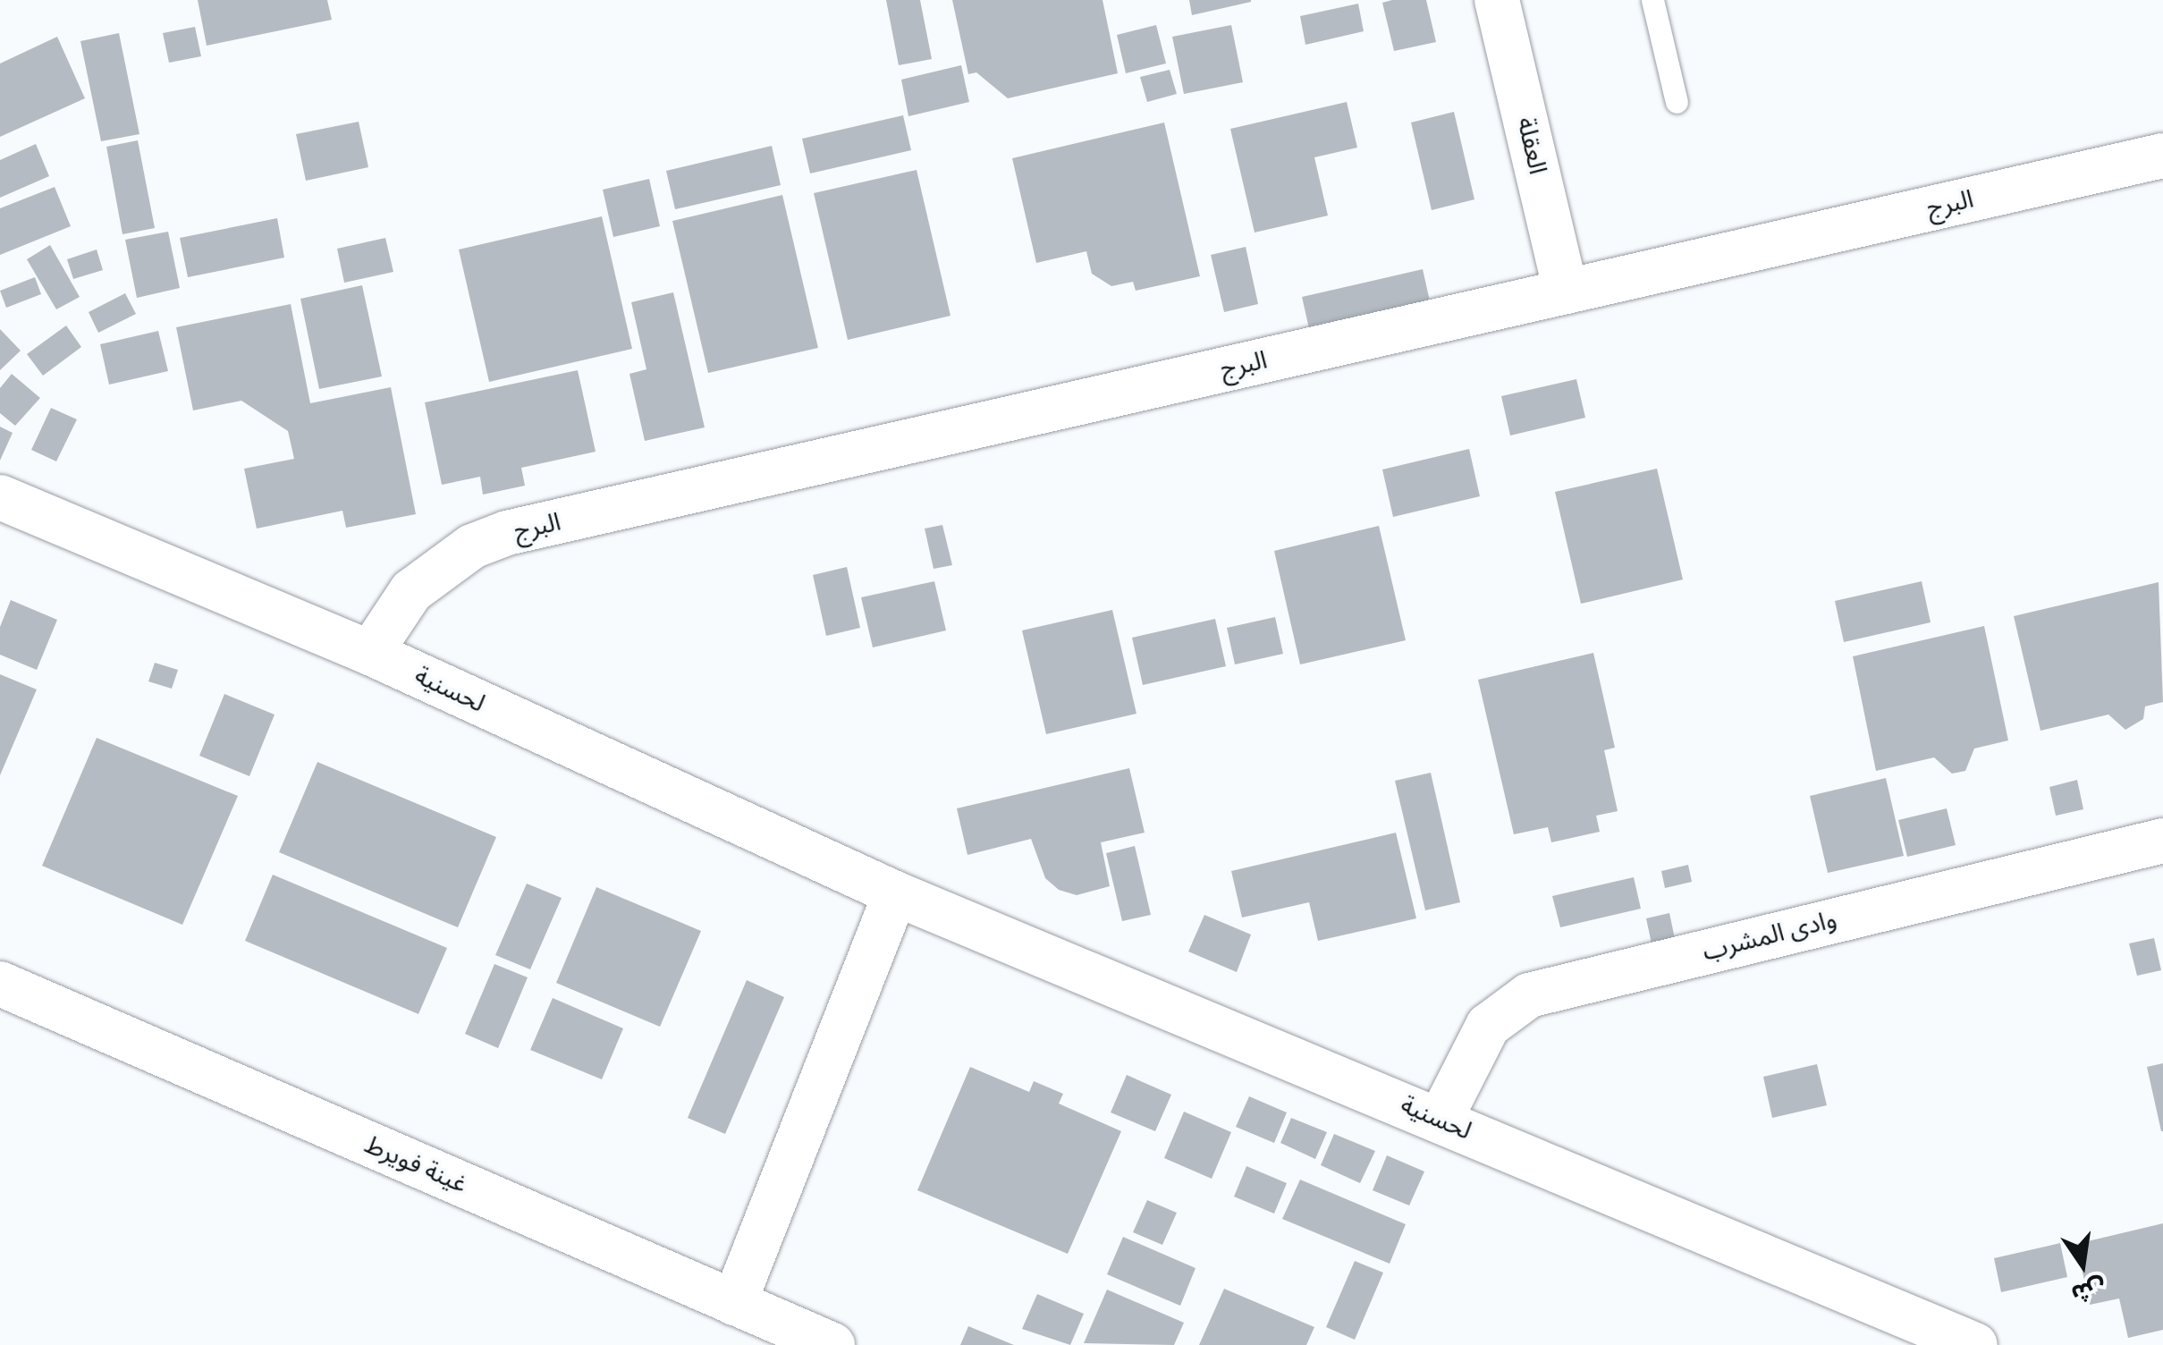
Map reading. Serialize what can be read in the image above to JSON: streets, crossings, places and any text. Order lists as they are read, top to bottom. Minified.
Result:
{"streets":{"street":["العقلة","البرج","لحسنية","وادى المشرب","غينة فويرط"]},"crossings":[["العقلة","البرج"],["البرج","لحسنية"],["لحسنية","وادى المشرب"]],"north":"bottom"}
